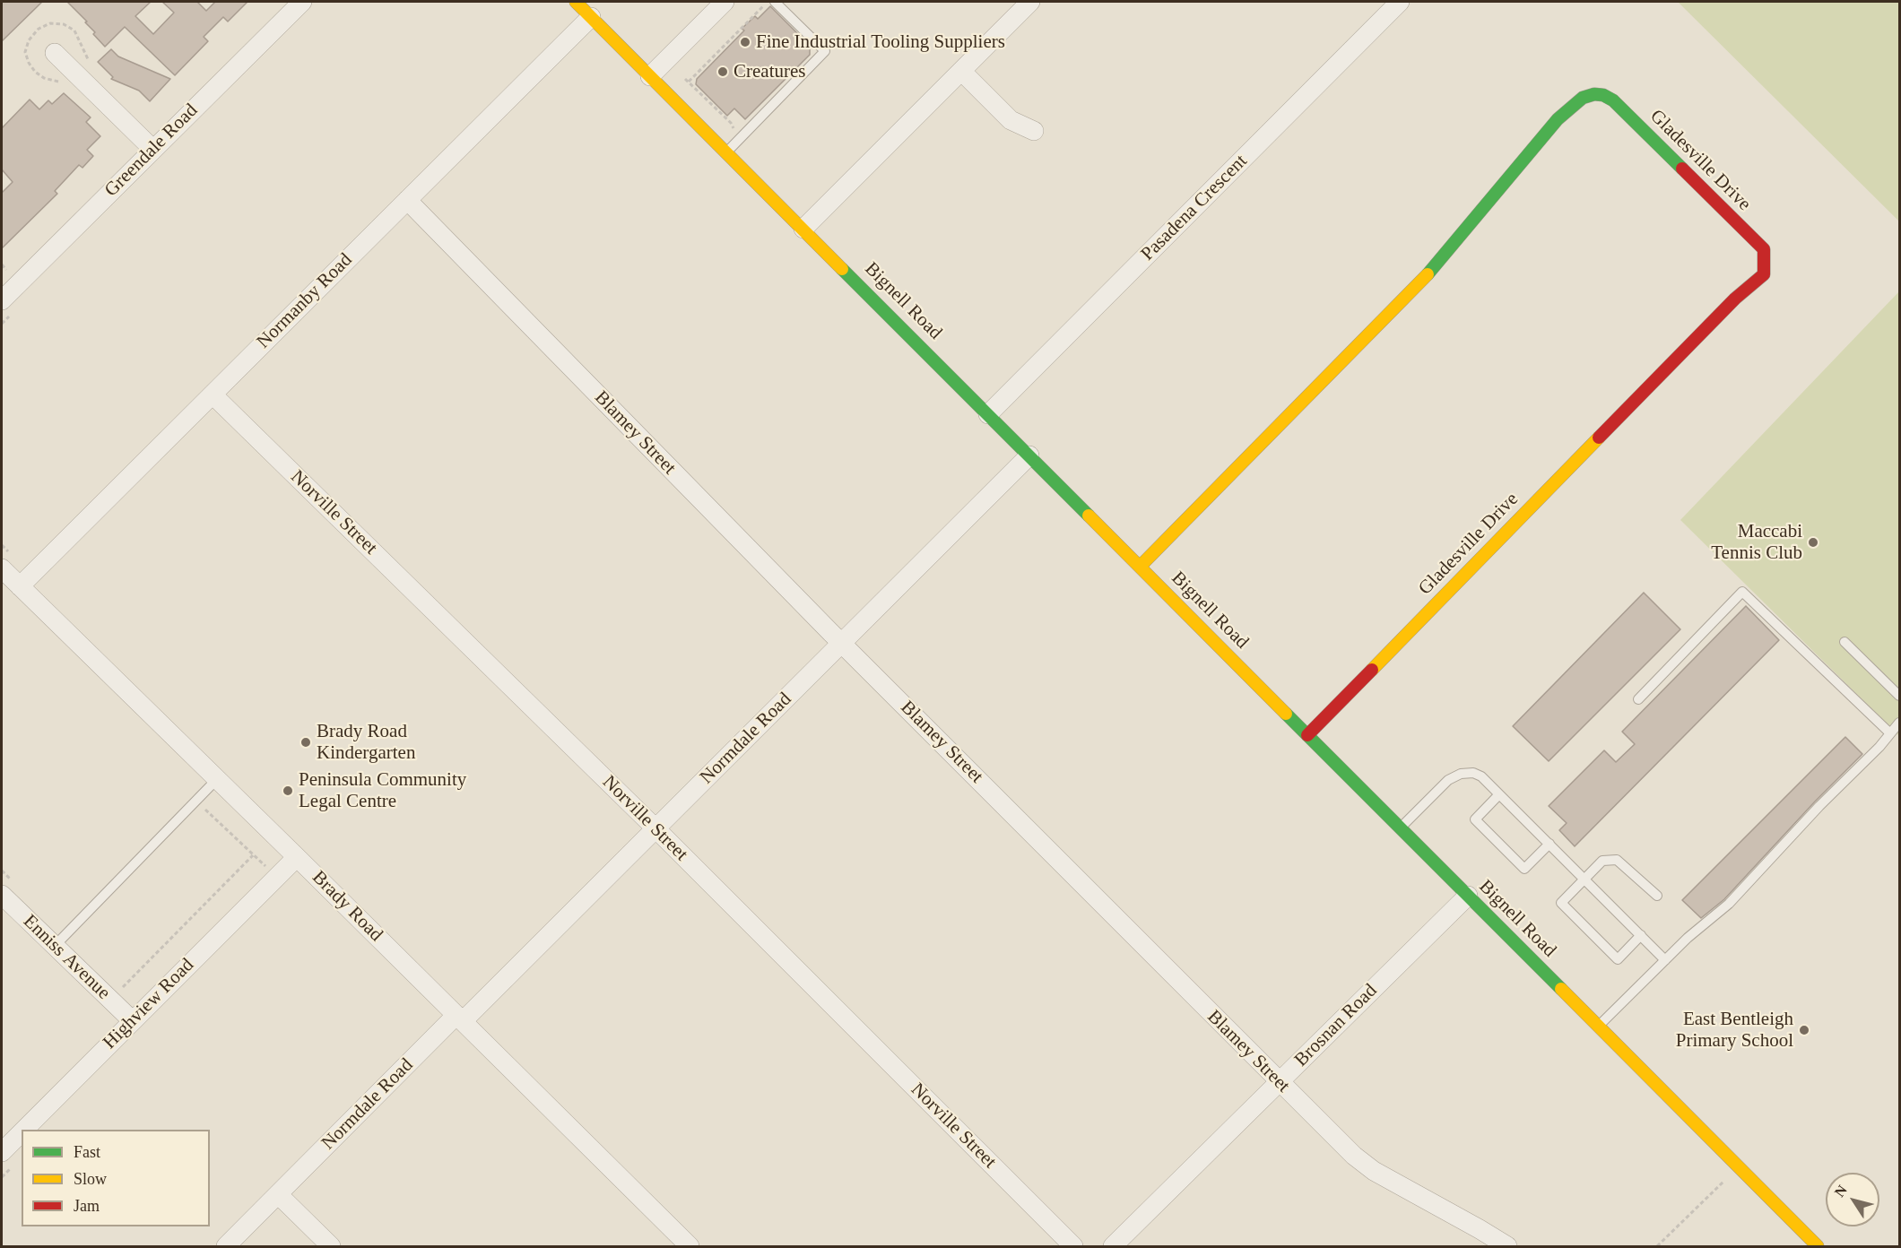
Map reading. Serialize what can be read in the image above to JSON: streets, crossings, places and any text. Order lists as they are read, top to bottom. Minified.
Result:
{"streets":{"street":["Greendale Road","Gladesville Drive","Pasadena Crescent","Normanby Road","Bignell Road","Blamey Street","Norville Street","Normdale Road","Brady Road","Enniss Avenue","Highview Road","Brosnan Road"]},"crossings":[["Gladesville Drive","Bignell Road"],["Pasadena Crescent","Bignell Road"],["Normanby Road","Bignell Road"],["Normanby Road","Blamey Street"],["Normanby Road","Norville Street"],["Normanby Road","Brady Road"],["Bignell Road","Normdale Road"],["Bignell Road","Brosnan Road"],["Blamey Street","Normdale Road"],["Blamey Street","Brosnan Road"],["Norville Street","Normdale Road"],["Normdale Road","Brady Road"],["Brady Road","Highview Road"],["Enniss Avenue","Highview Road"]],"places":["Fine Industrial Tooling Suppliers","Creatures","Maccabi Tennis Club","Brady Road Kindergarten","Peninsula Community Legal Centre","East Bentleigh Primary School"],"legend":["Fast","Slow","Jam"],"north":"top left"}
